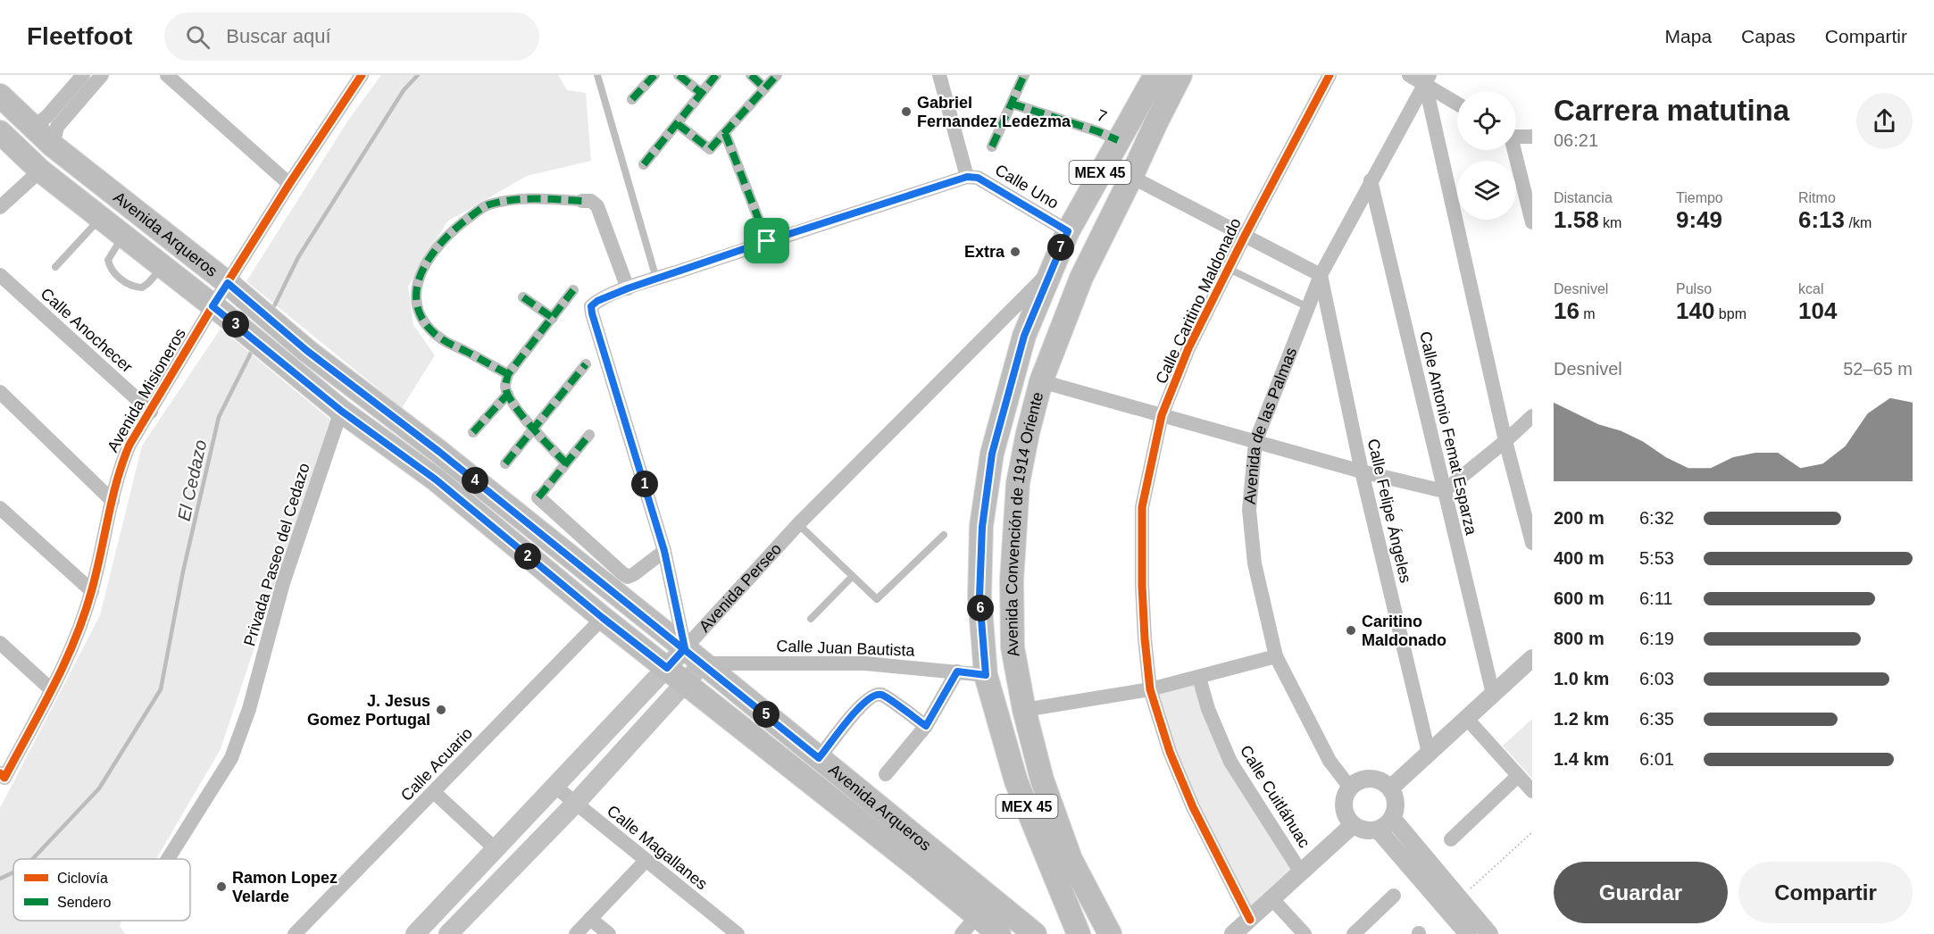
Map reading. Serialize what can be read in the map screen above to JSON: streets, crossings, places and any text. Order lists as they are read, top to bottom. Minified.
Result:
{"streets":{"main road":["MEX 45","Avenida Arqueros","Avenida Convención de 1914 Oriente","Avenida Perseo"],"street":["7","Calle Uno","Calle Caritino Maldonado","Calle Anochecer","Avenida Misioneros","Avenida de las Palmas","Calle Antonio Femat Esparza","Calle Felipe Ángeles","Privada Paseo del Cedazo","Calle Juan Bautista","Calle Acuario","Calle Cuitláhuac","Calle Magallanes"]},"crossings":[["7","Avenida Convención de 1914 Oriente"],["Calle Uno","Avenida Convención de 1914 Oriente"],["Avenida Arqueros","Avenida Misioneros"],["Avenida Arqueros","Privada Paseo del Cedazo"],["Avenida Arqueros","Avenida Perseo"],["Avenida Arqueros","Calle Juan Bautista"],["Avenida Arqueros","Calle Acuario"],["Calle Anochecer","Avenida Misioneros"],["Avenida de las Palmas","Calle Antonio Femat Esparza"],["Avenida de las Palmas","Calle Felipe Ángeles"],["Avenida Convención de 1914 Oriente","Avenida Perseo"],["Avenida Convención de 1914 Oriente","Calle Juan Bautista"],["Avenida Perseo","Calle Magallanes"]],"water":["El Cedazo"],"places":["Gabriel Fernandez Ledezma","Extra","Caritino Maldonado","J. Jesus Gomez Portugal","Ramon Lopez Velarde"],"legend":["Ciclovía","Sendero"],"page":{"header":"Fleetfoot","search":"Buscar aquí","nav":["Mapa","Capas","Compartir"],"heading":["Carrera matutina","06:21"],"stats":[["Distancia","1.58 km"],["Tiempo","9:49"],["Ritmo","6:13 /km"],["Desnivel","16 m"],["Pulso","140 bpm"],["kcal","104"]],"pins":["7","3","4","1","2","6","5"],"chart":["Desnivel","52–65 m"],"list":[{"name":"200 m","note":"6:32"},{"name":"400 m","note":"5:53"},{"name":"600 m","note":"6:11"},{"name":"800 m","note":"6:19"},{"name":"1.0 km","note":"6:03"},{"name":"1.2 km","note":"6:35"},{"name":"1.4 km","note":"6:01"}],"buttons":["Guardar","Compartir"]}}
